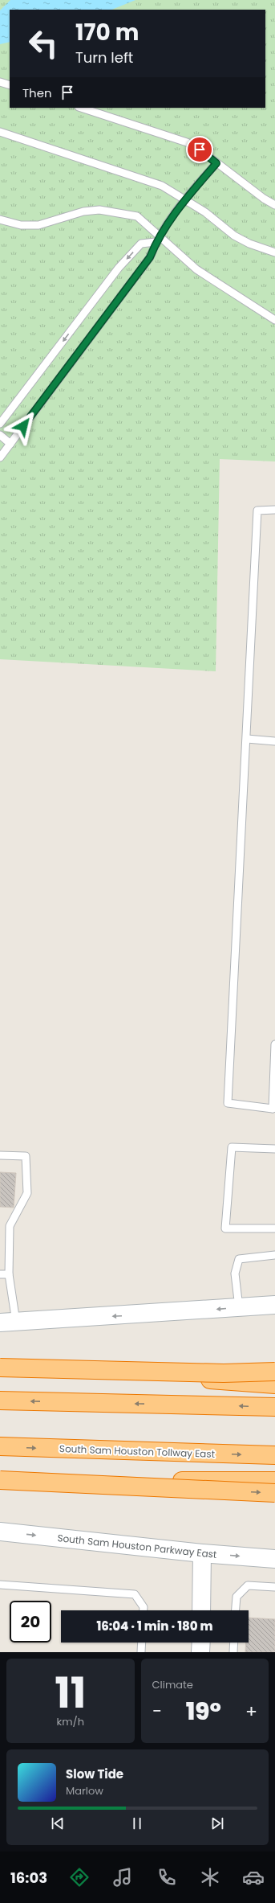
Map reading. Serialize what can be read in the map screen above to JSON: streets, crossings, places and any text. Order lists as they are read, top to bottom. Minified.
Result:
{"streets":{"highway":["South Sam Houston Tollway East"],"main road":["South Sam Houston Parkway East"]},"one_way":["South Sam Houston Parkway East"],"page":{"turn":["170 m","Turn left"],"then":"Then","limit":"20","trip":"16:04 · 1 min · 180 m","tile":[["11","km/h"],"Climate"],"heat":["−","19°","+"],"song":["Slow Tide","Marlow"],"tabs":"16:03"}}
